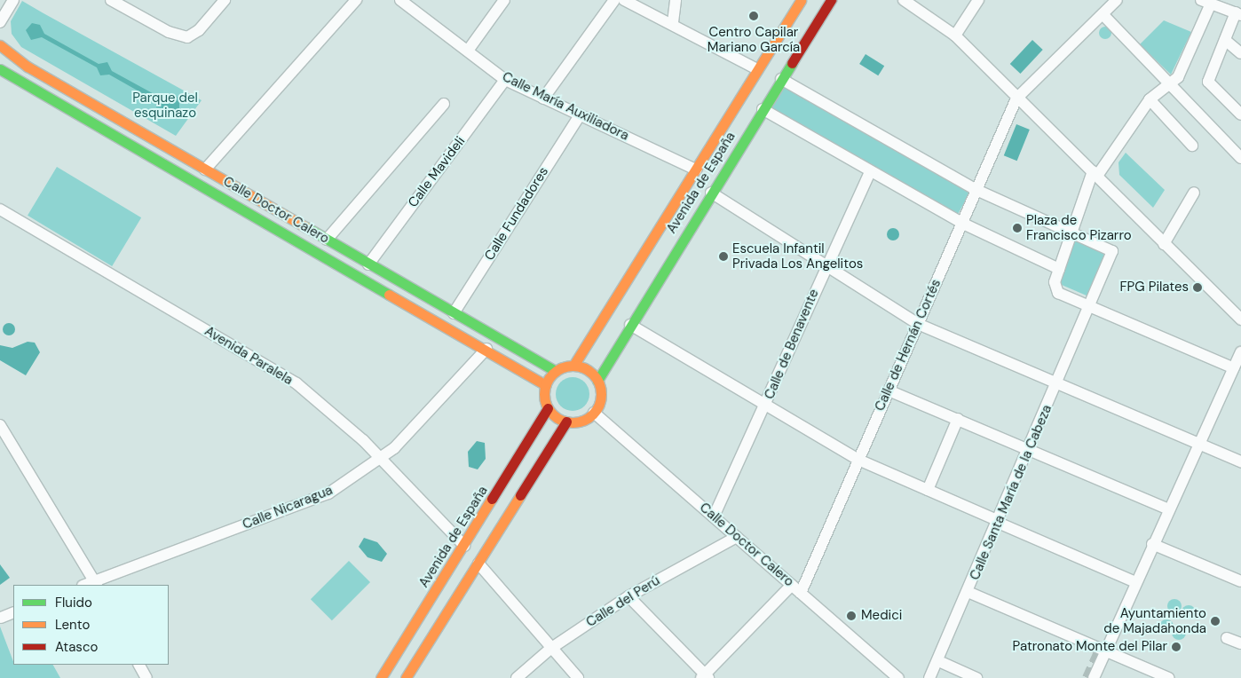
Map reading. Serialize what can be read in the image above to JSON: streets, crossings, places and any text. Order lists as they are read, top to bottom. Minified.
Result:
{"streets":{"street":["Calle María Auxiliadora","Calle Mavideli","Avenida de España","Calle Doctor Calero","Calle Fundadores","Calle de Benavente","Calle de Hernán Cortés","Avenida Paralela","Calle Santa María de la Cabeza","Calle Nicaragua","Calle del Perú"]},"crossings":[["Calle María Auxiliadora","Calle Mavideli"],["Calle María Auxiliadora","Avenida de España"],["Calle María Auxiliadora","Calle Fundadores"],["Calle Mavideli","Calle Doctor Calero"],["Avenida de España","Calle Doctor Calero"],["Avenida de España","Avenida Paralela"],["Calle Doctor Calero","Calle Fundadores"],["Calle Doctor Calero","Calle de Benavente"],["Calle Doctor Calero","Calle de Hernán Cortés"],["Calle Doctor Calero","Calle Nicaragua"],["Calle Doctor Calero","Calle del Perú"],["Avenida Paralela","Calle Nicaragua"]],"parks":["Parque del esquinazo"],"places":["Centro Capilar Mariano García","Plaza de Francisco Pizarro","Escuela Infantil Privada Los Angelitos","FPG Pilates","Medici","Ayuntamiento de Majadahonda","Patronato Monte del Pilar"],"legend":["Fluido","Lento","Atasco"]}
